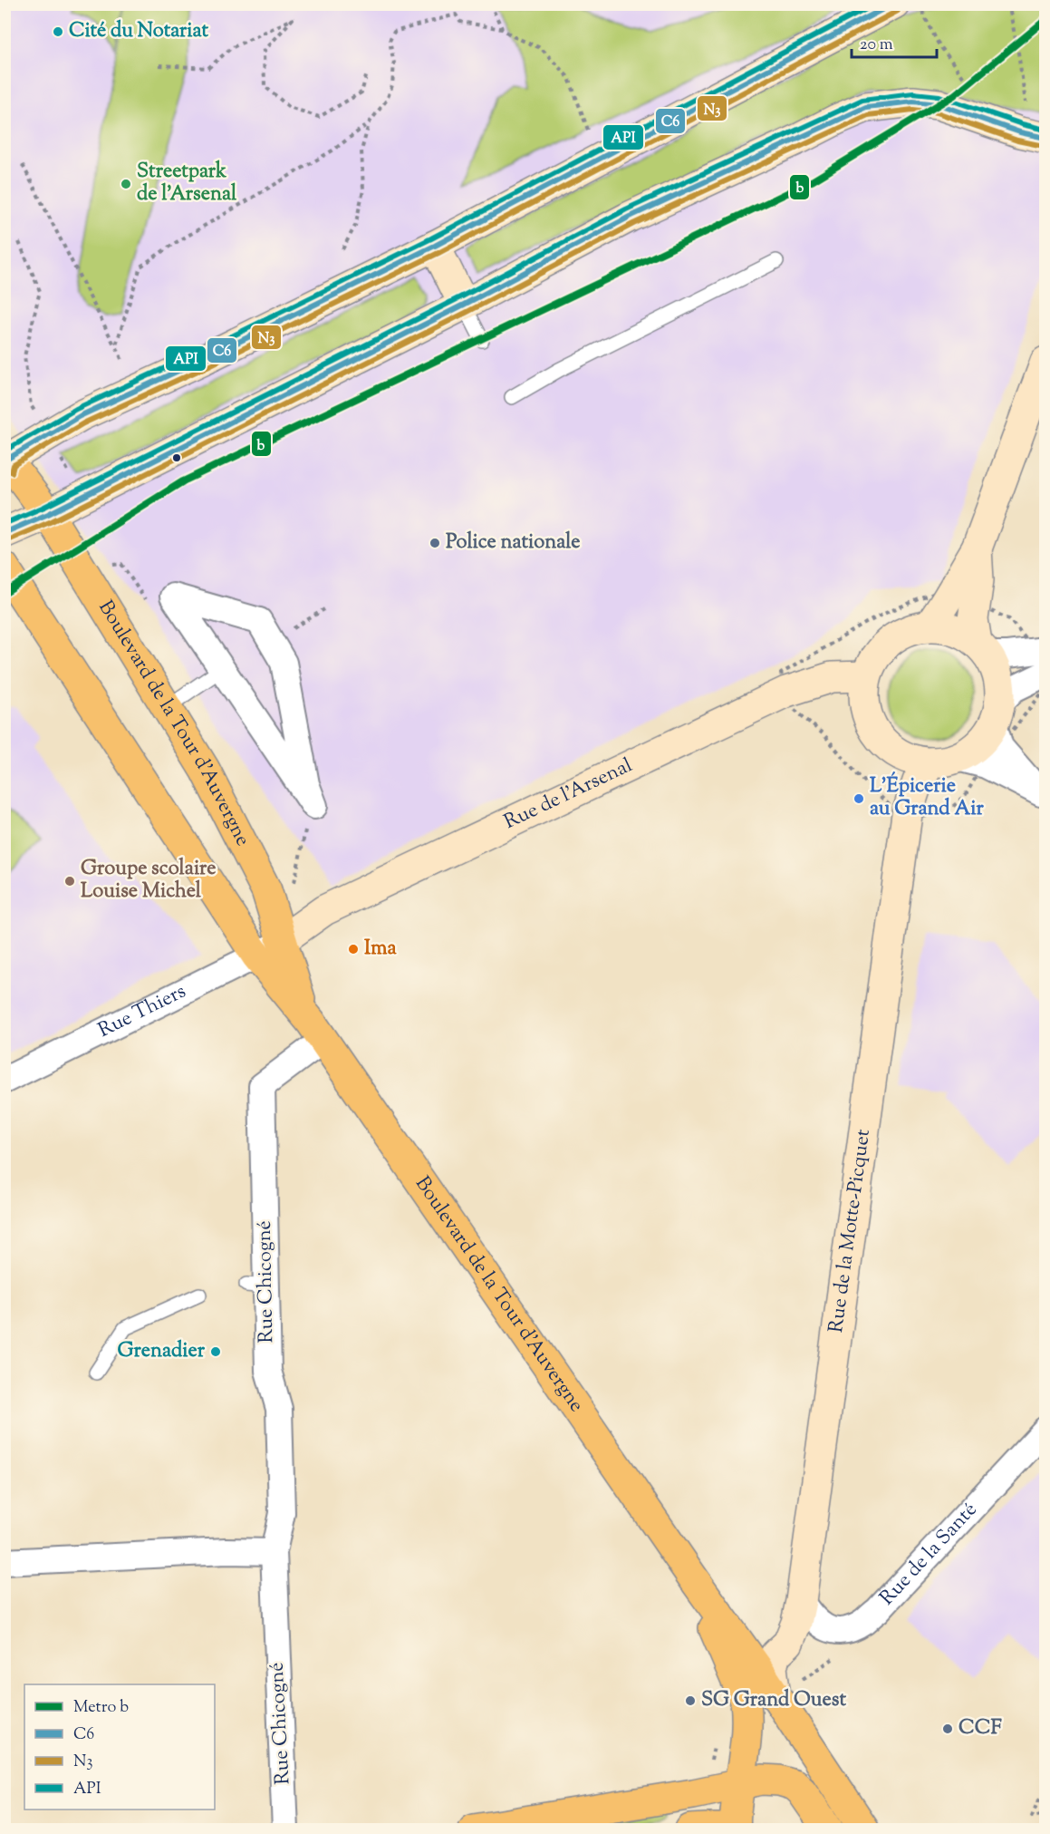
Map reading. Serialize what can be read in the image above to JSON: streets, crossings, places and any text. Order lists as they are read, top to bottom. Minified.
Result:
{"streets":{"main road":["Boulevard de la Tour d'Auvergne"],"street":["Rue de l'Arsenal","Rue Thiers","Rue de la Motte-Picquet","Rue Chicogné","Rue de la Santé"]},"crossings":[["Boulevard de la Tour d'Auvergne","Rue de l'Arsenal"],["Boulevard de la Tour d'Auvergne","Rue Thiers"],["Boulevard de la Tour d'Auvergne","Rue de la Motte-Picquet"],["Boulevard de la Tour d'Auvergne","Rue Chicogné"],["Rue de l'Arsenal","Rue Thiers"],["Rue de la Motte-Picquet","Rue de la Santé"]],"places":["Cité du Notariat","Streetpark de l'Arsenal","Police nationale","L'Épicerie au Grand Air","Groupe scolaire Louise Michel","Ima","Grenadier","SG Grand Ouest","CCF"],"lines":["transit line C6","transit line API","transit line N3","metro line b"],"legend":["Metro b","C6","N3","API"],"scale_bar":"20 m"}
